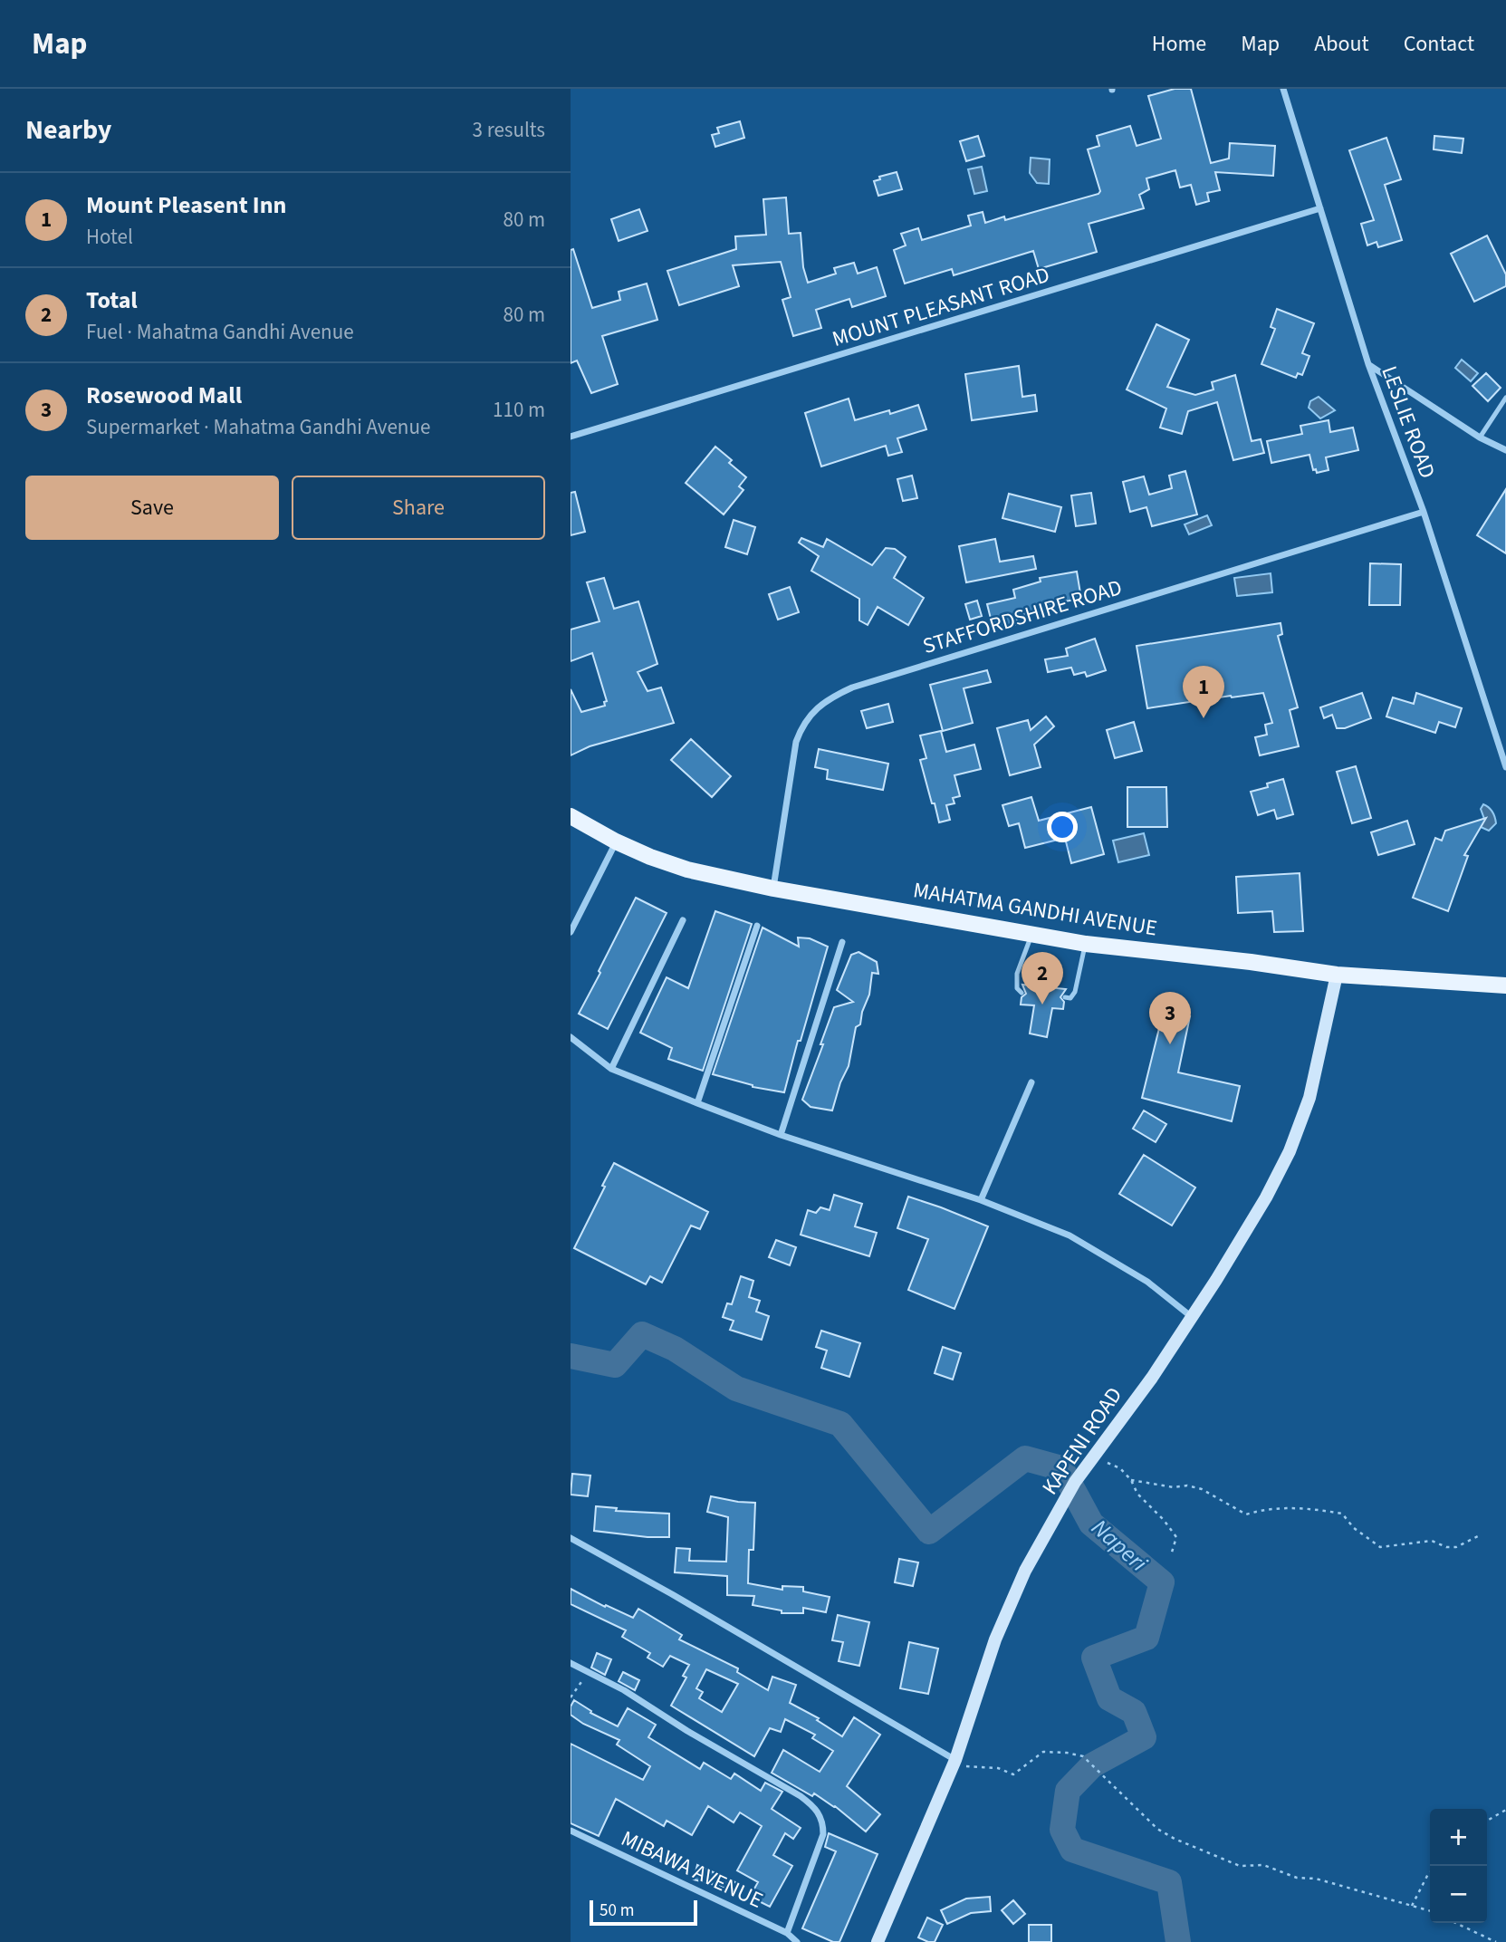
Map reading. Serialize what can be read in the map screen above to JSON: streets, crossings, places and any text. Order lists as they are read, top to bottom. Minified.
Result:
{"streets":{"main road":["MAHATMA GANDHI AVENUE","KAPENI ROAD"],"street":["MOUNT PLEASANT ROAD","LESLIE ROAD","STAFFORDSHIRE ROAD","MIBAWA AVENUE"]},"crossings":[["MOUNT PLEASANT ROAD","LESLIE ROAD"],["LESLIE ROAD","STAFFORDSHIRE ROAD"],["STAFFORDSHIRE ROAD","MAHATMA GANDHI AVENUE"],["MAHATMA GANDHI AVENUE","KAPENI ROAD"]],"water":["Naperi"],"scale_bar":"50 m","page":{"header":"Map","nav":["Home","Map","About","Contact"],"heading":["Nearby","3 results"],"list":[{"mark":"1","name":"Mount Pleasent Inn","note":"Hotel","value":"80 m"},{"mark":"2","name":"Total","note":"Fuel · Mahatma Gandhi Avenue","value":"80 m"},{"mark":"3","name":"Rosewood Mall","note":"Supermarket · Mahatma Gandhi Avenue","value":"110 m"}],"buttons":["Save","Share"],"pins":["1","2","3"],"map_buttons":["+","−"],"scale":"50 m"}}
